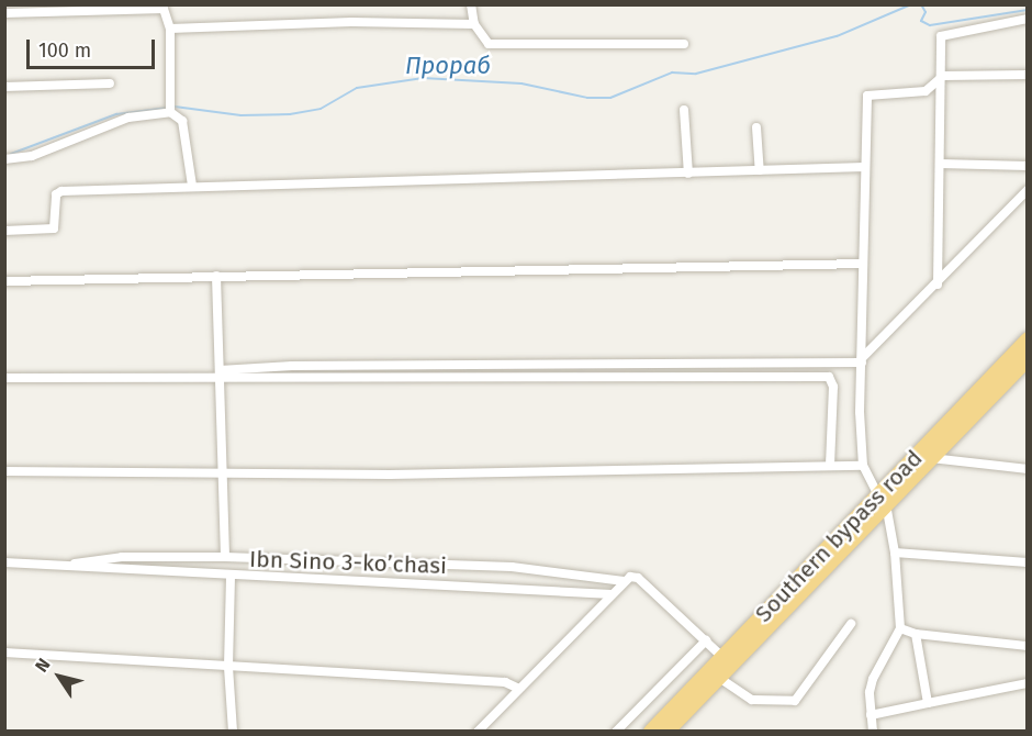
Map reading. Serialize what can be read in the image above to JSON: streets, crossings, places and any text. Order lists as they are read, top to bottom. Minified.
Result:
{"streets":{"highway":["Southern bypass road"],"street":["Ibn Sino 3-koʼchasi"]},"water":["Прораб"],"scale_bar":"100 m","north":"top left"}
